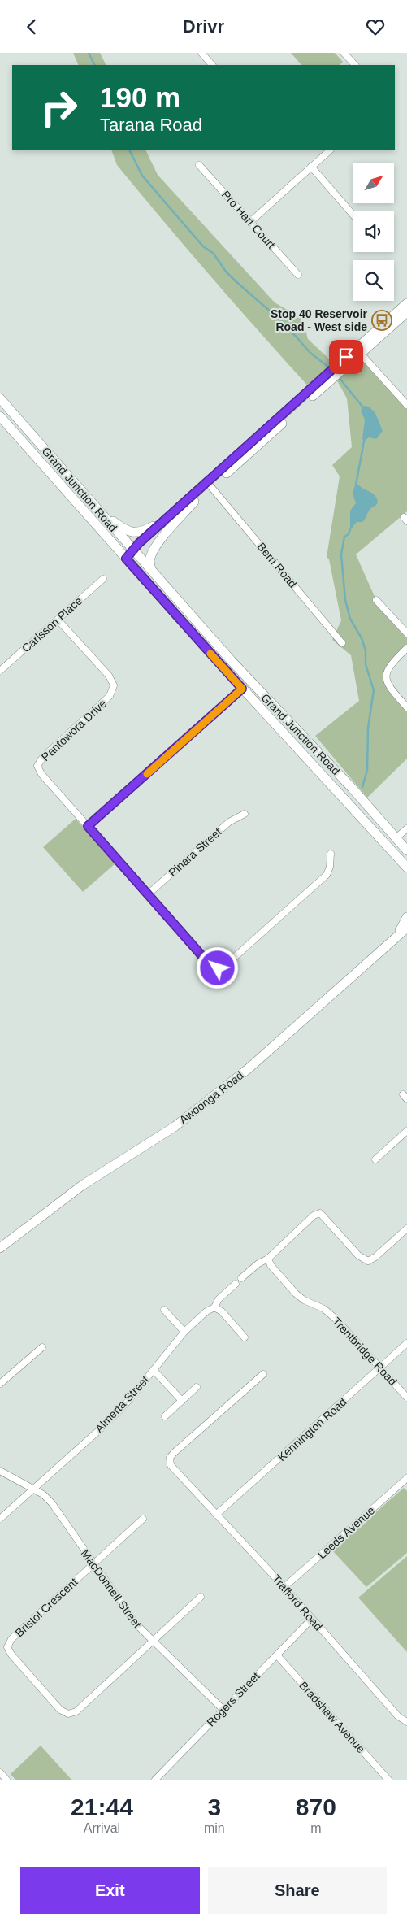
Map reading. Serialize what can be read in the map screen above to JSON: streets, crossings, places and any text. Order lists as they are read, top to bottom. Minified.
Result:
{"streets":{"main road":["Grand Junction Road","Awoonga Road"],"street":["Pro Hart Court","Berri Road","Carlsson Place","Pantowora Drive","Pinara Street","Trentbridge Road","Almerta Street","Kennington Road","Leeds Avenue","MacDonnell Street","Trafford Road","Bristol Crescent","Rogers Street","Bradshaw Avenue"]},"crossings":[["Carlsson Place","Pantowora Drive"],["Pantowora Drive","Pinara Street"],["Trentbridge Road","Kennington Road"],["Almerta Street","MacDonnell Street"],["Kennington Road","Trafford Road"],["Leeds Avenue","Trafford Road"],["MacDonnell Street","Bristol Crescent"],["MacDonnell Street","Rogers Street"],["Trafford Road","Rogers Street"],["Rogers Street","Bradshaw Avenue"]],"places":{"bus stop":["Stop 40 Reservoir Road - West side"]},"north":"top right","page":{"header":"Drivr","turn":["190 m","Tarana Road"],"eta":["21:44","Arrival","3","min","870","m"],"buttons":["Exit","Share"]}}
